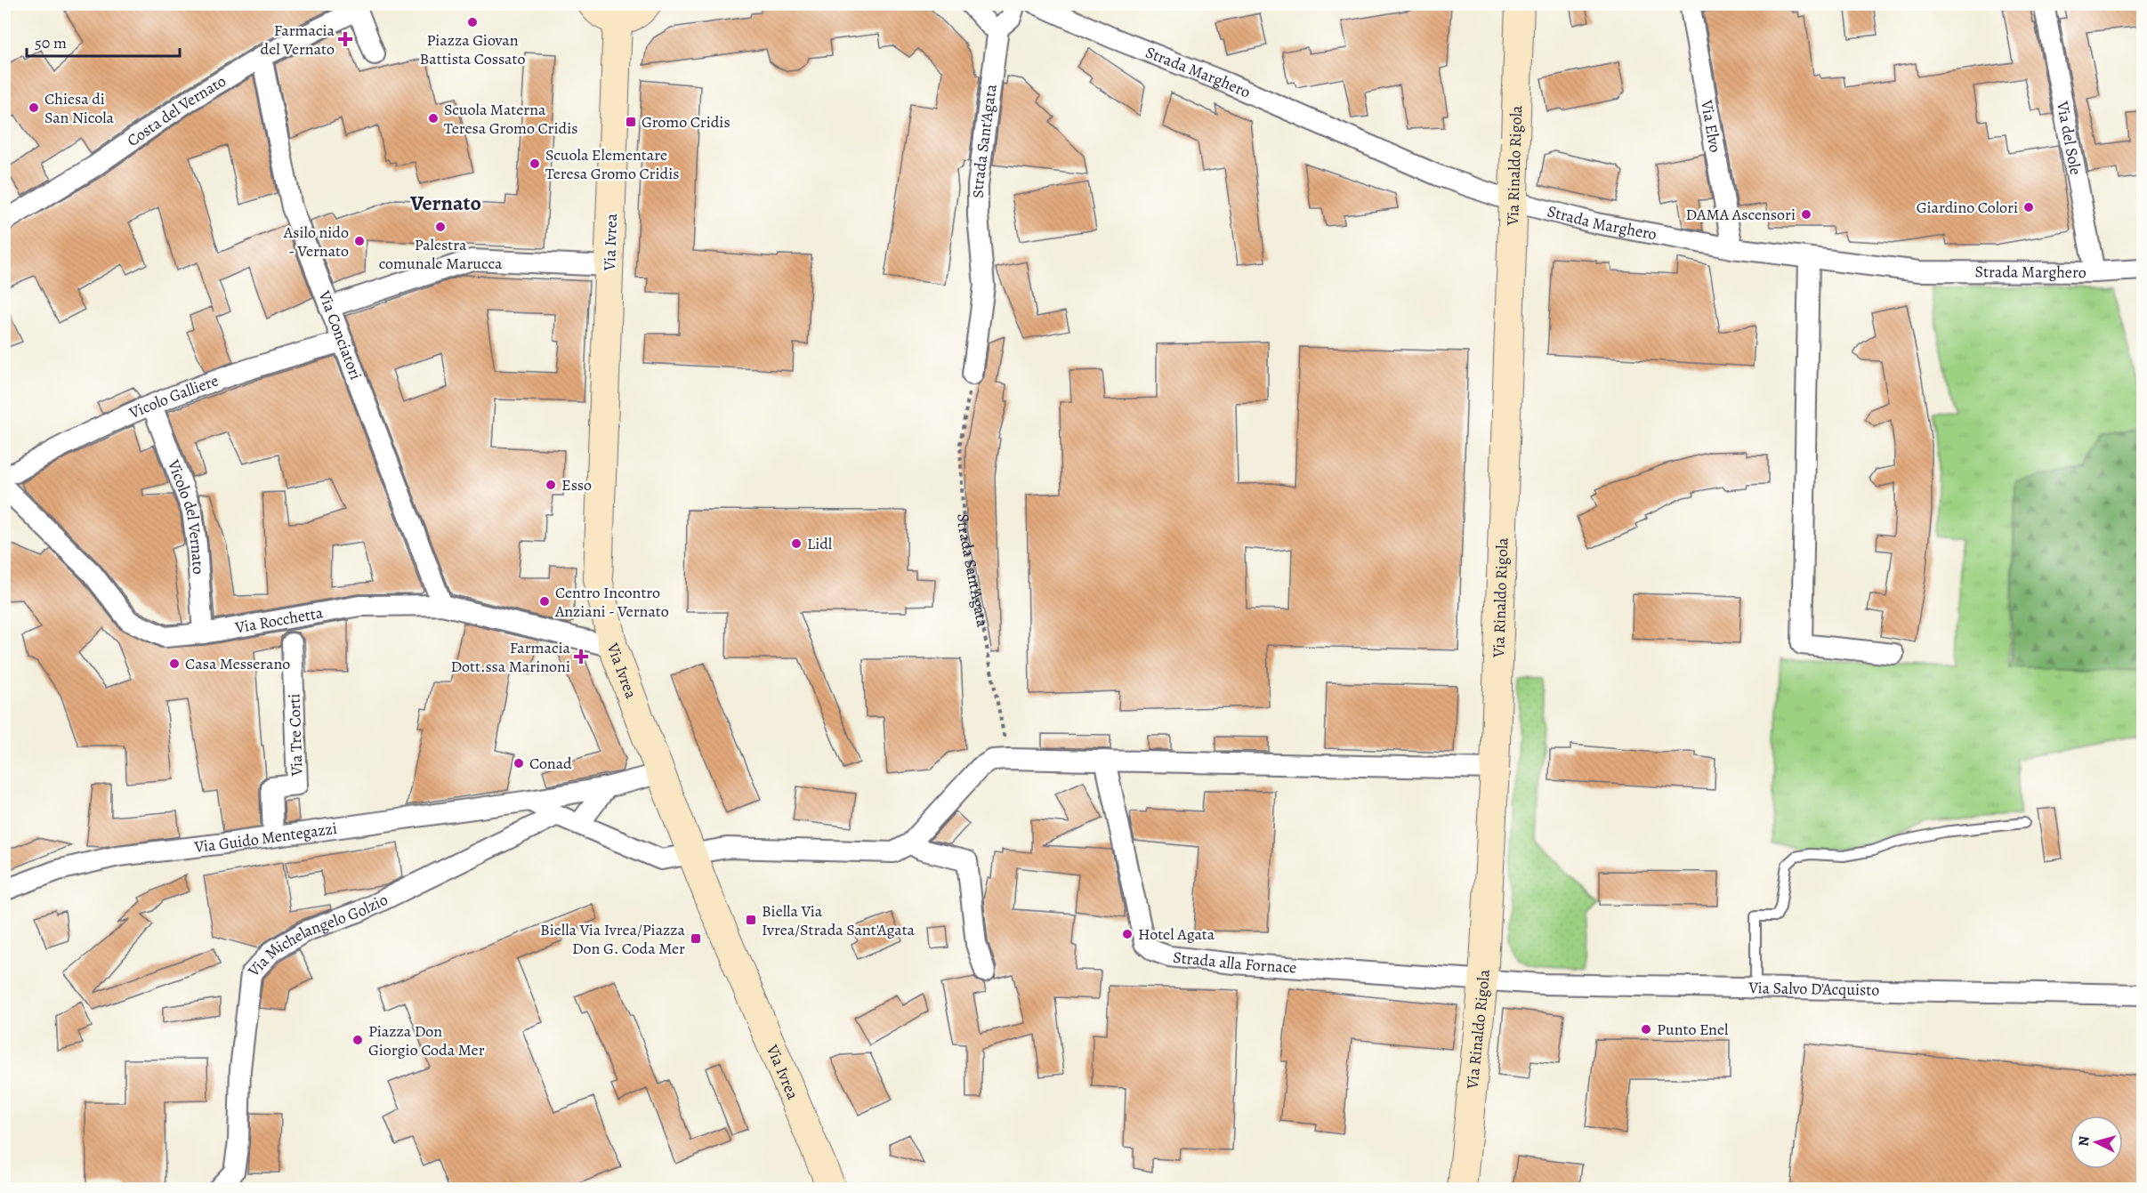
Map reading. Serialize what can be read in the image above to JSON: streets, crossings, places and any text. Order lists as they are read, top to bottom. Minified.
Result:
{"streets":{"main road":["Via Rinaldo Rigola","Via Ivrea"],"street":["Strada Marghero","Costa del Vernato","Via Elvo","Via del Sole","Strada Sant'Agata","Via Conciatori","Vicolo Galliere","Vicolo del Vernato","Via Rocchetta","Via Tre Corti","Via Guido Mentegazzi","Via Michelangelo Golzio","Strada alla Fornace","Via Salvo D'Acquisto"]},"crossings":[["Strada Marghero","Via Elvo"],["Strada Marghero","Via del Sole"],["Strada Marghero","Via Rinaldo Rigola"],["Costa del Vernato","Via Conciatori"],["Via Rinaldo Rigola","Strada alla Fornace"],["Via Rinaldo Rigola","Via Salvo D'Acquisto"],["Via Ivrea","Via Rocchetta"],["Via Ivrea","Via Guido Mentegazzi"],["Via Conciatori","Vicolo Galliere"],["Via Conciatori","Via Rocchetta"],["Vicolo Galliere","Vicolo del Vernato"],["Vicolo Galliere","Via Rocchetta"],["Vicolo del Vernato","Via Rocchetta"],["Via Rocchetta","Via Tre Corti"],["Via Tre Corti","Via Guido Mentegazzi"],["Strada alla Fornace","Via Salvo D'Acquisto"]],"districts":["Vernato"],"places":{"other":["Piazza Giovan Battista Cossato","Chiesa di San Nicola","Scuola Materna Teresa Gromo Cridis","Scuola Elementare Teresa Gromo Cridis","Giardino Colori","DAMA Ascensori","Palestra comunale Marucca","Asilo nido - Vernato","Esso","Lidl","Centro Incontro Anziani - Vernato","Casa Messerano","Conad","Hotel Agata","Punto Enel","Piazza Don Giorgio Coda Mer"],"health":["Farmacia del Vernato","Farmacia Dott.ssa Marinoni"],"transit":["Gromo Cridis","Biella Via Ivrea/Strada Sant'Agata","Biella Via Ivrea/Piazza Don G. Coda Mer"]},"scale_bar":"50 m","north":"left"}
